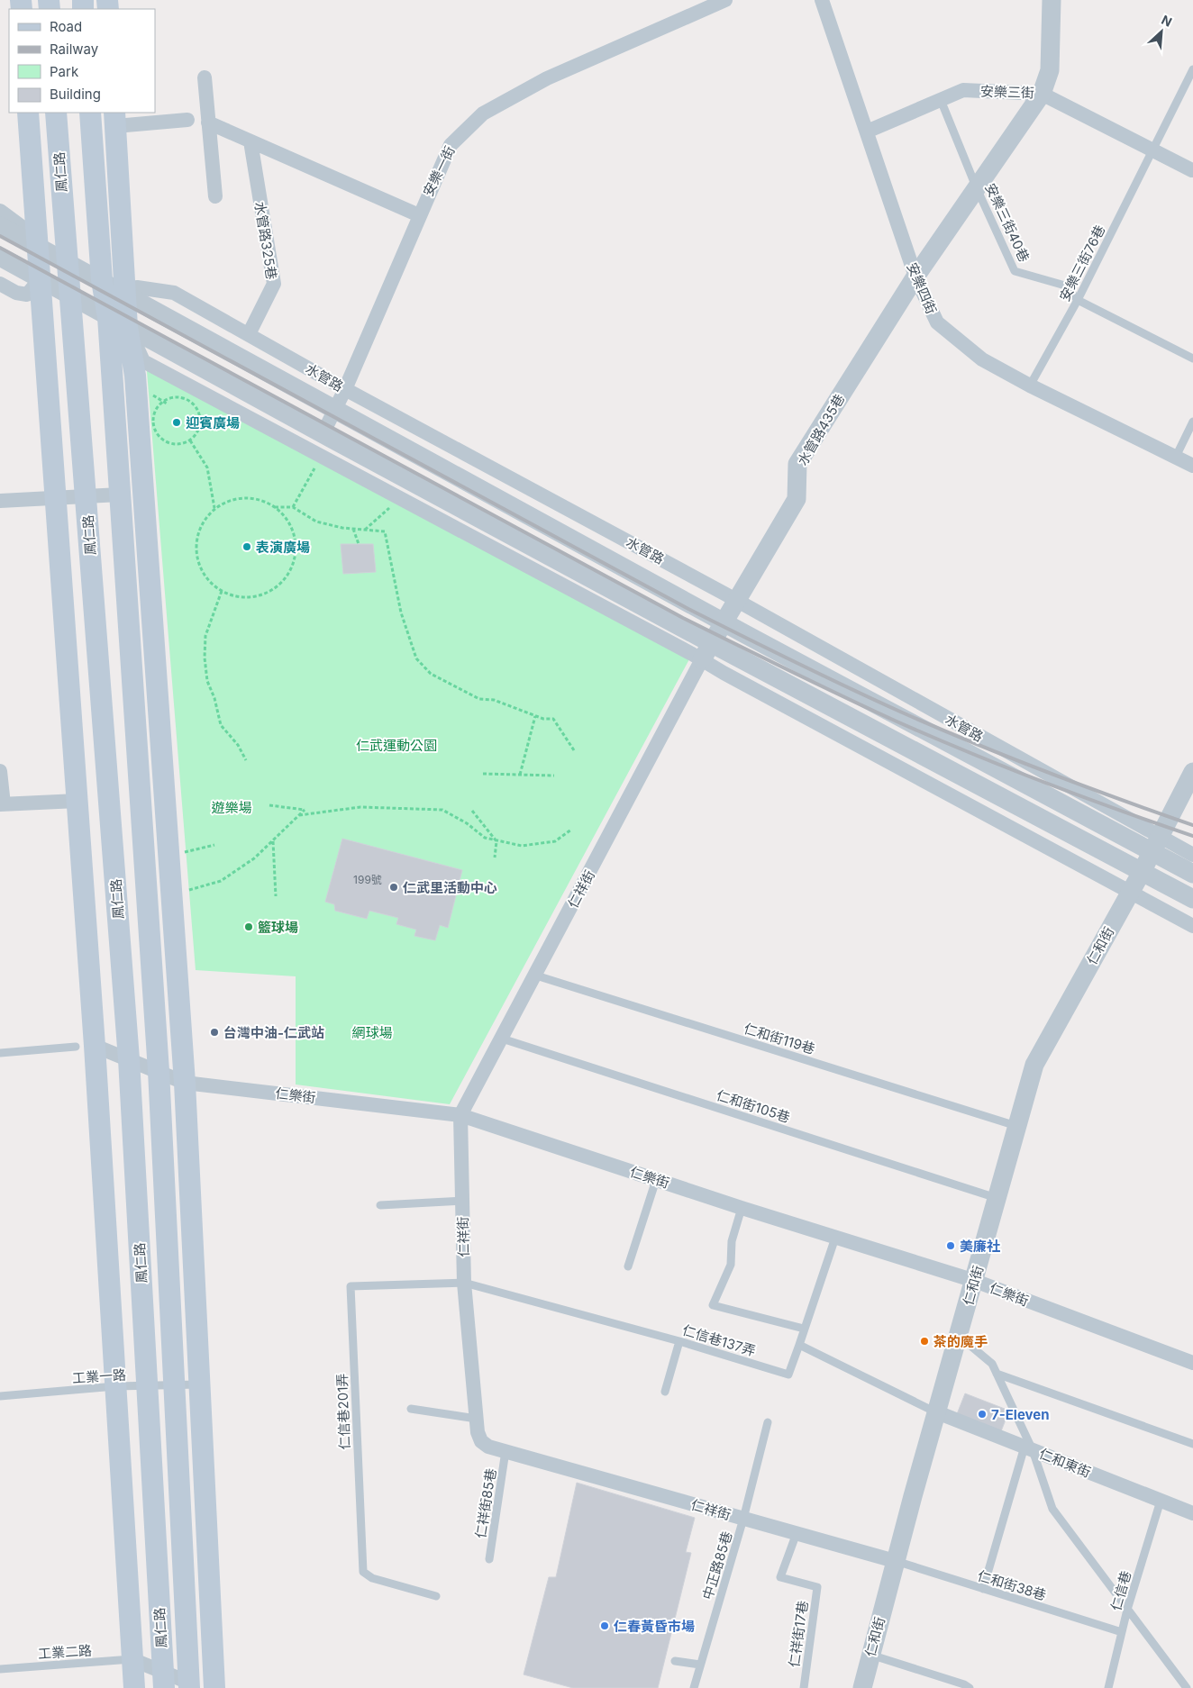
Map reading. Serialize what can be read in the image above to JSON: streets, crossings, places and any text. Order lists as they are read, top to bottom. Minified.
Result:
{"streets":{"main road":["鳳仁路"],"street":["安樂三街","安樂一街","水管路325巷","安樂四街","水管路","水管路435巷","仁祥街","仁和街","仁樂街","仁和東街"],"lane":["安樂三街40巷","安樂三街76巷","仁和街119巷","仁和街105巷","仁信巷137弄","工業一路","仁信巷201弄","仁祥街85巷","中正路85巷","仁和街38巷","仁信巷","仁祥街17巷","工業二路"]},"crossings":[["安樂三街","安樂三街40巷"],["安樂三街","安樂三街76巷"],["安樂三街","安樂四街"],["安樂三街","水管路435巷"],["安樂一街","水管路"],["鳳仁路","水管路"],["鳳仁路","仁樂街"],["鳳仁路","工業一路"],["鳳仁路","工業二路"],["安樂三街40巷","安樂三街76巷"],["安樂三街40巷","水管路435巷"],["水管路325巷","水管路"],["安樂三街76巷","安樂四街"],["安樂四街","水管路435巷"],["水管路","水管路435巷"],["水管路","仁和街"],["水管路435巷","仁祥街"],["仁祥街","仁和街"],["仁祥街","仁和街119巷"],["仁祥街","仁樂街"],["仁祥街","仁和街105巷"],["仁祥街","仁信巷137弄"],["仁祥街","仁信巷201弄"],["仁祥街","仁祥街85巷"],["仁祥街","中正路85巷"],["仁祥街","仁和街38巷"],["仁祥街","仁祥街17巷"],["仁和街","仁和街119巷"],["仁和街","仁樂街"],["仁和街","仁和街105巷"],["仁和街","仁和東街"],["仁和街","仁和街38巷"],["仁信巷137弄","仁信巷201弄"],["仁和東街","仁信巷"],["仁和街38巷","仁信巷"]],"parks":["仁武運動公園","遊樂場","網球場"],"places":["迎賓廣場","表演廣場","仁武里活動中心","籃球場","台灣中油-仁武站","美廉社","茶的魔手","7-Eleven","仁春黃昏市場"],"house_numbers":["199號"],"legend":["Road","Railway","Park","Building"],"north":"top right"}
